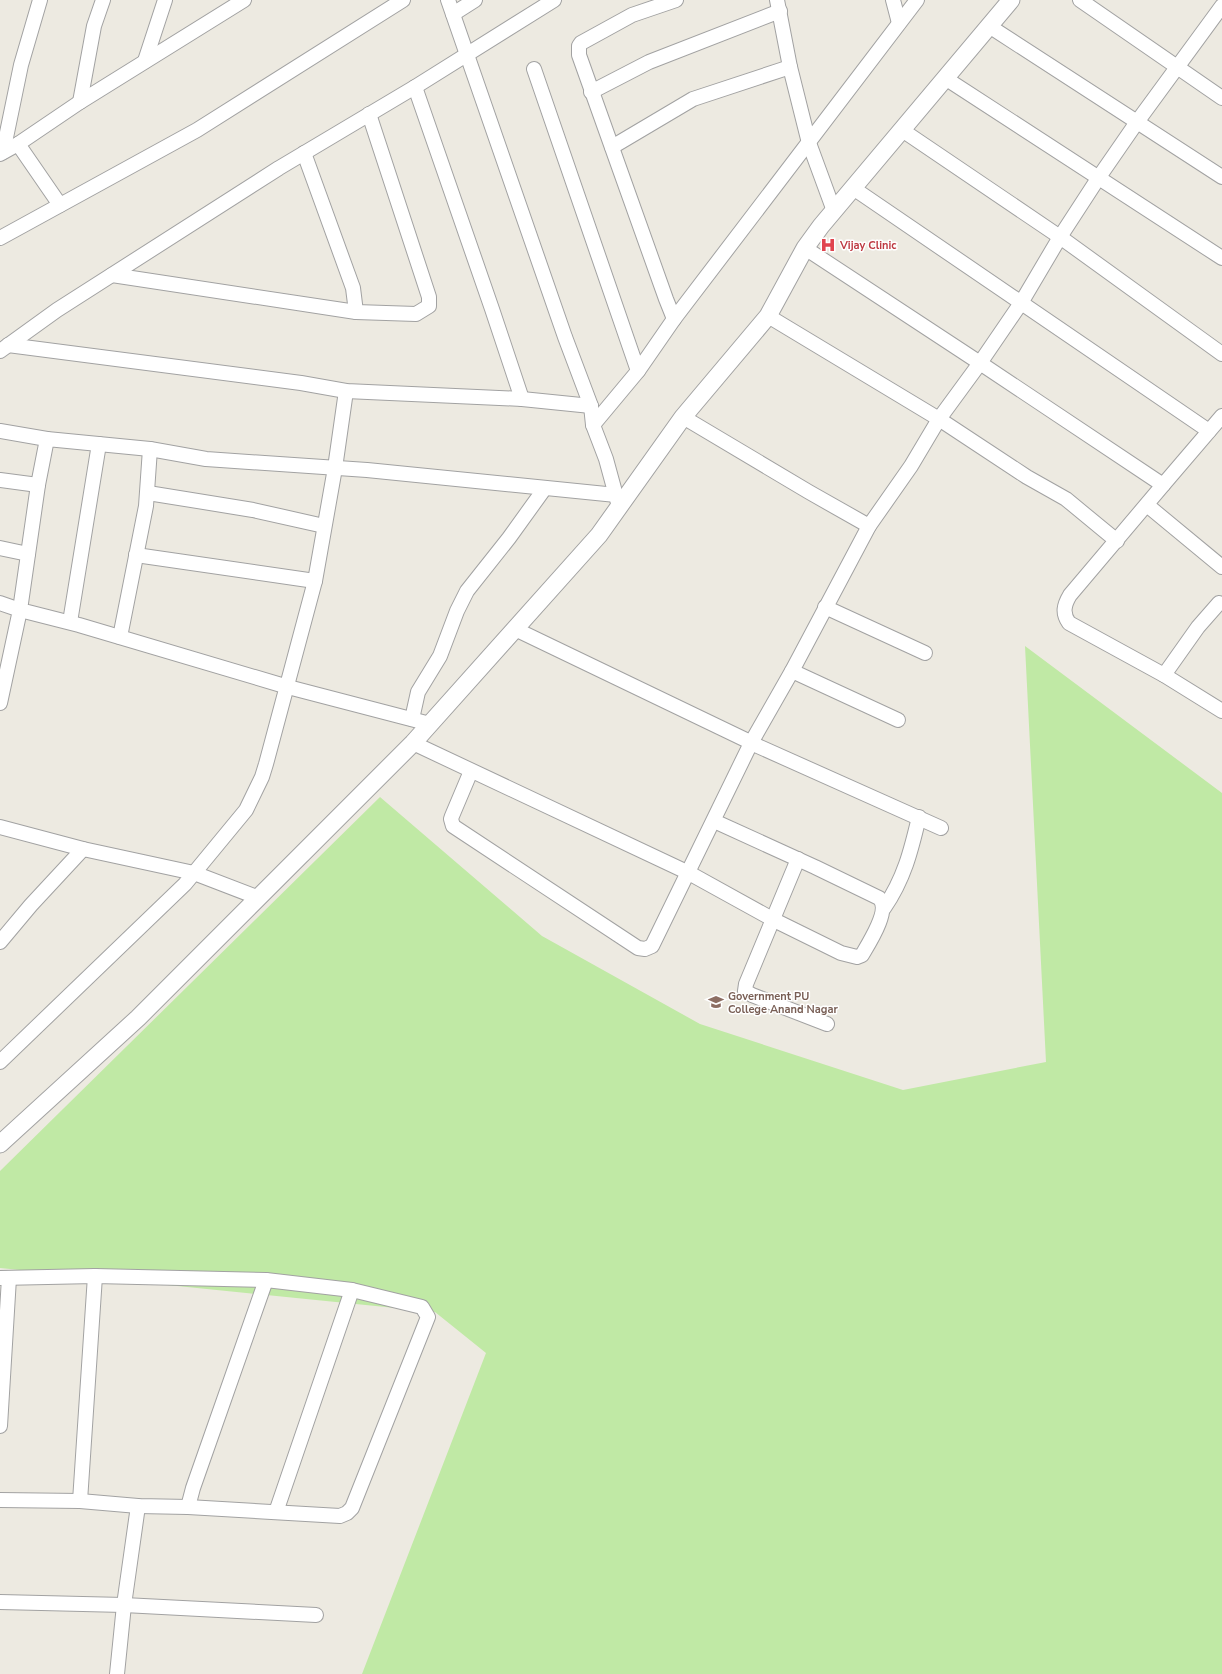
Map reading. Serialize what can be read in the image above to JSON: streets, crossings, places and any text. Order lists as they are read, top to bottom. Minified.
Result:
{"places":{"hospital":["Vijay Clinic"],"school or university":["Government PU College Anand Nagar"]}}
